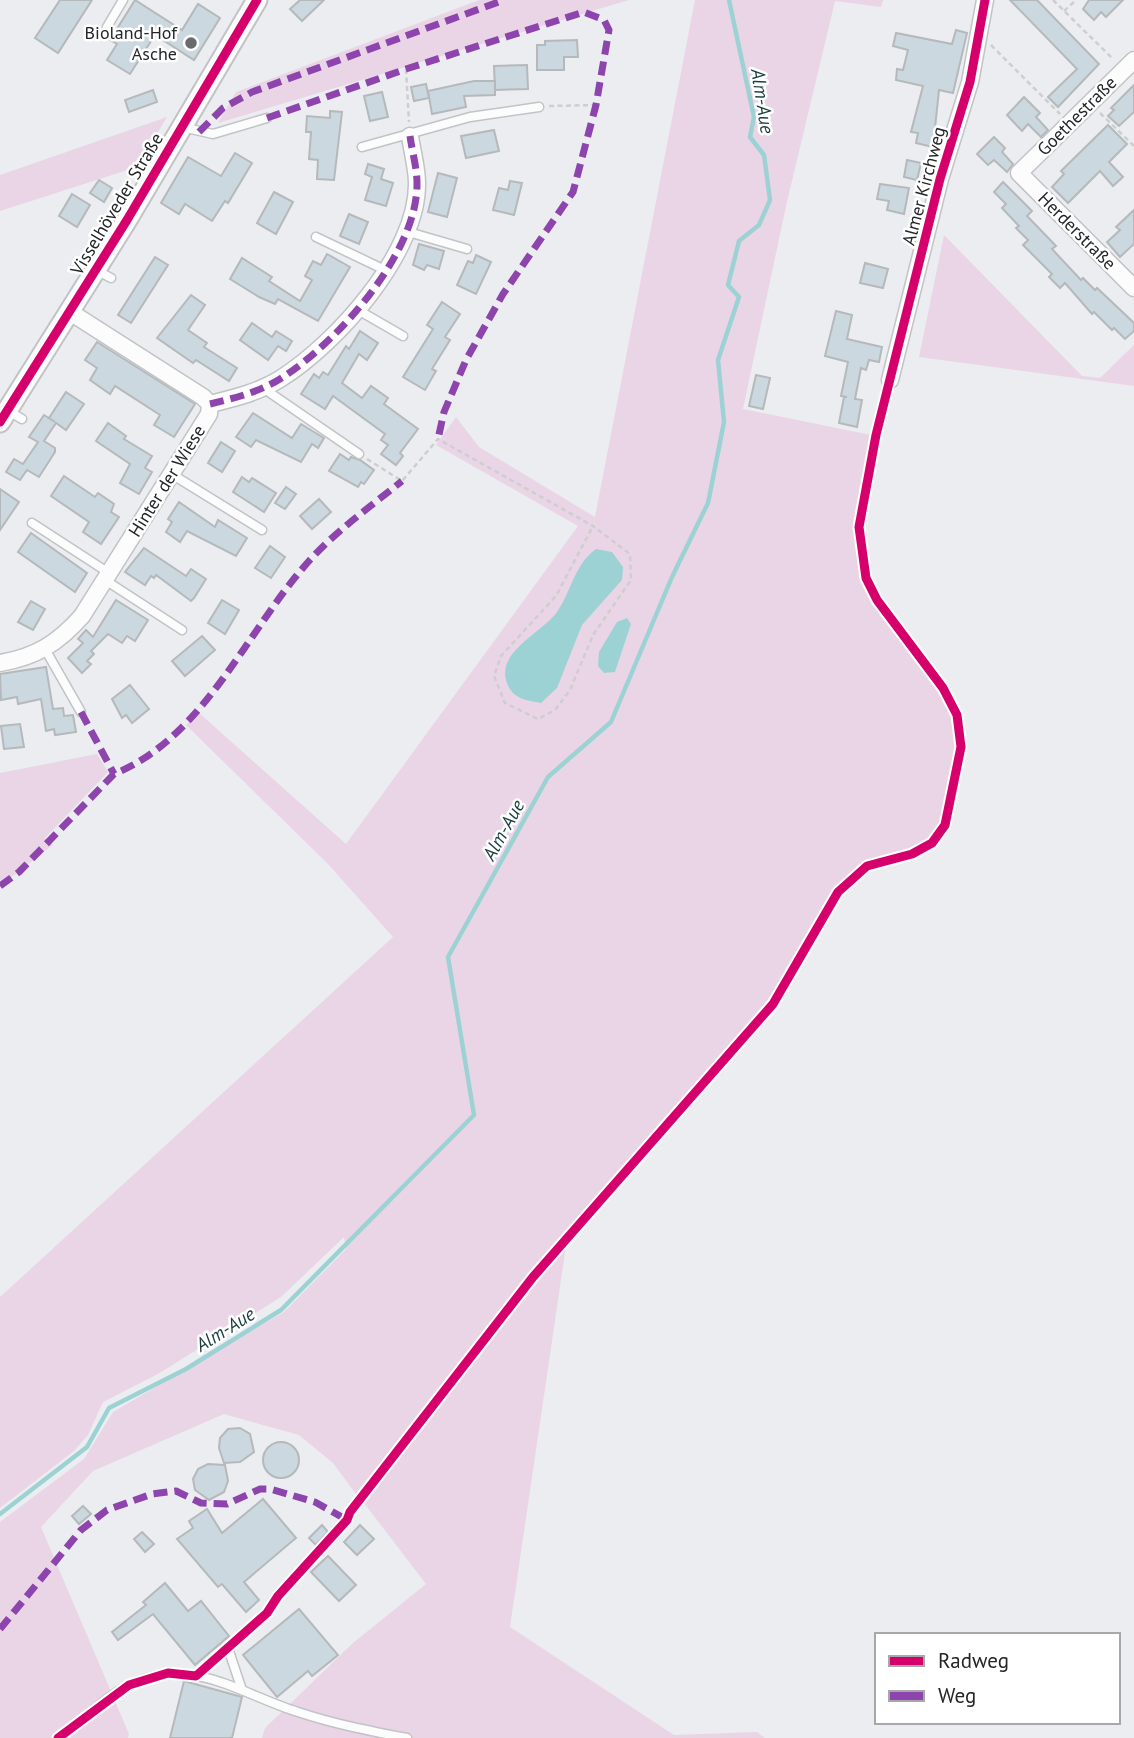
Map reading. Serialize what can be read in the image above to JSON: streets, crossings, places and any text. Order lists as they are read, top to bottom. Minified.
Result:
{"streets":{"street":["Goethestraße","Almer Kirchweg","Visselhöveder Straße","Herderstraße","Hinter der Wiese"]},"crossings":[["Goethestraße","Herderstraße"],["Visselhöveder Straße","Hinter der Wiese"]],"water":["Alm-Aue"],"places":["Bioland-Hof Asche"],"legend":["Radweg","Weg"]}
